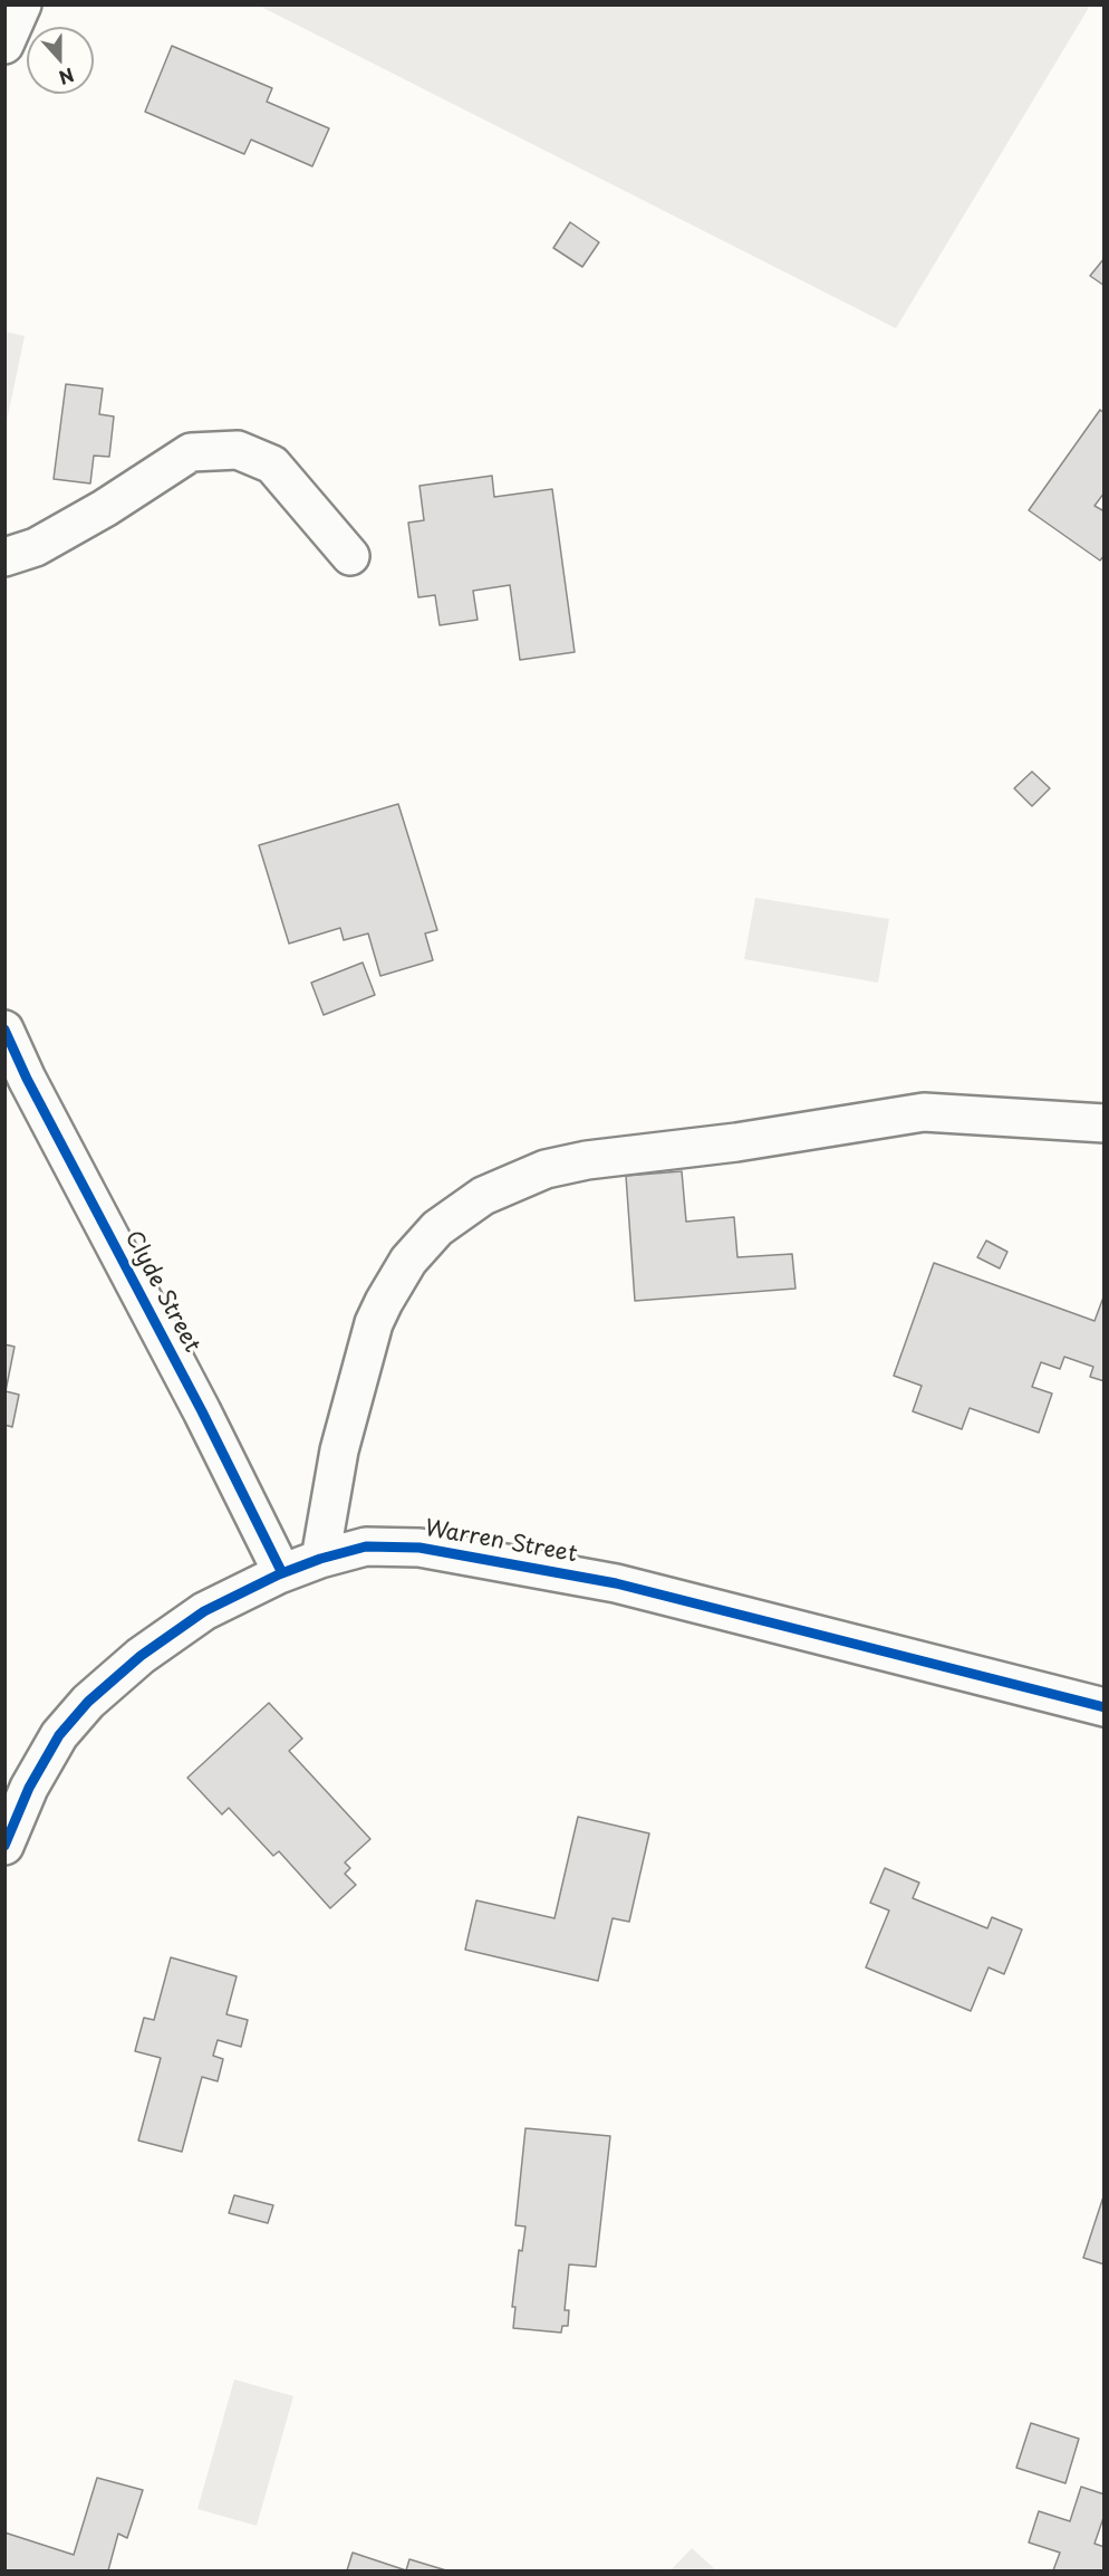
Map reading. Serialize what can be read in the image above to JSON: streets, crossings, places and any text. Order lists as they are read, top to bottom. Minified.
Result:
{"streets":{"street":["Clyde Street","Warren Street"]},"crossings":[["Clyde Street","Warren Street"]],"north":"bottom"}
